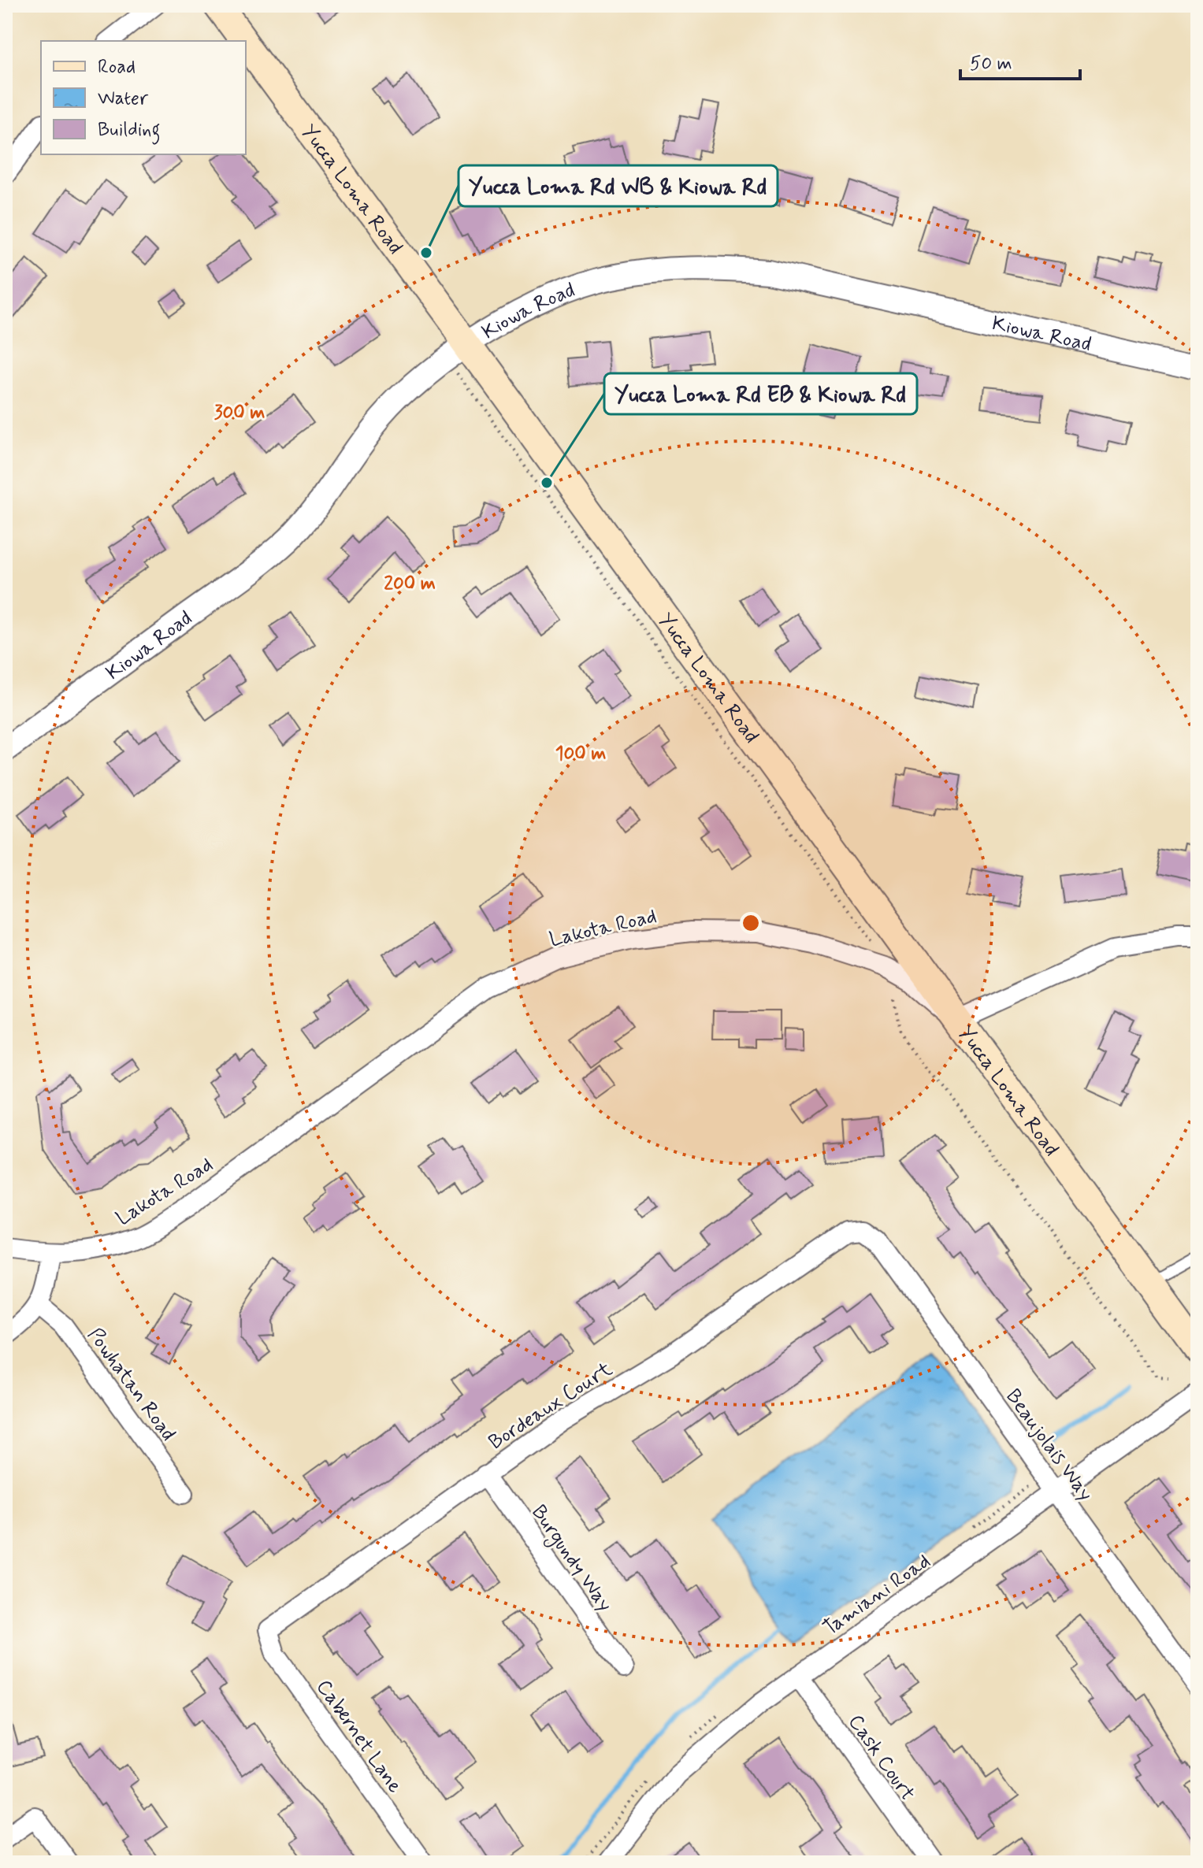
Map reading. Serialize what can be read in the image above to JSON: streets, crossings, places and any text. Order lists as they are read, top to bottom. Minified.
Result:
{"streets":{"main road":["Yucca Loma Road"],"street":["Kiowa Road","Lakota Road","Powhatan Road","Bordeaux Court","Beaujolais Way","Burgundy Way","Tamiani Road","Cabernet Lane","Cask Court"]},"crossings":[["Yucca Loma Road","Kiowa Road"],["Yucca Loma Road","Lakota Road"],["Bordeaux Court","Beaujolais Way"],["Bordeaux Court","Burgundy Way"],["Bordeaux Court","Cabernet Lane"],["Beaujolais Way","Tamiani Road"],["Tamiani Road","Cask Court"]],"places":["Yucca Loma Rd WB & Kiowa Rd","Yucca Loma Rd EB & Kiowa Rd"],"legend":["Road","Water","Building"],"scale_bar":"50 m","rings":["300 m","200 m","100 m"]}
